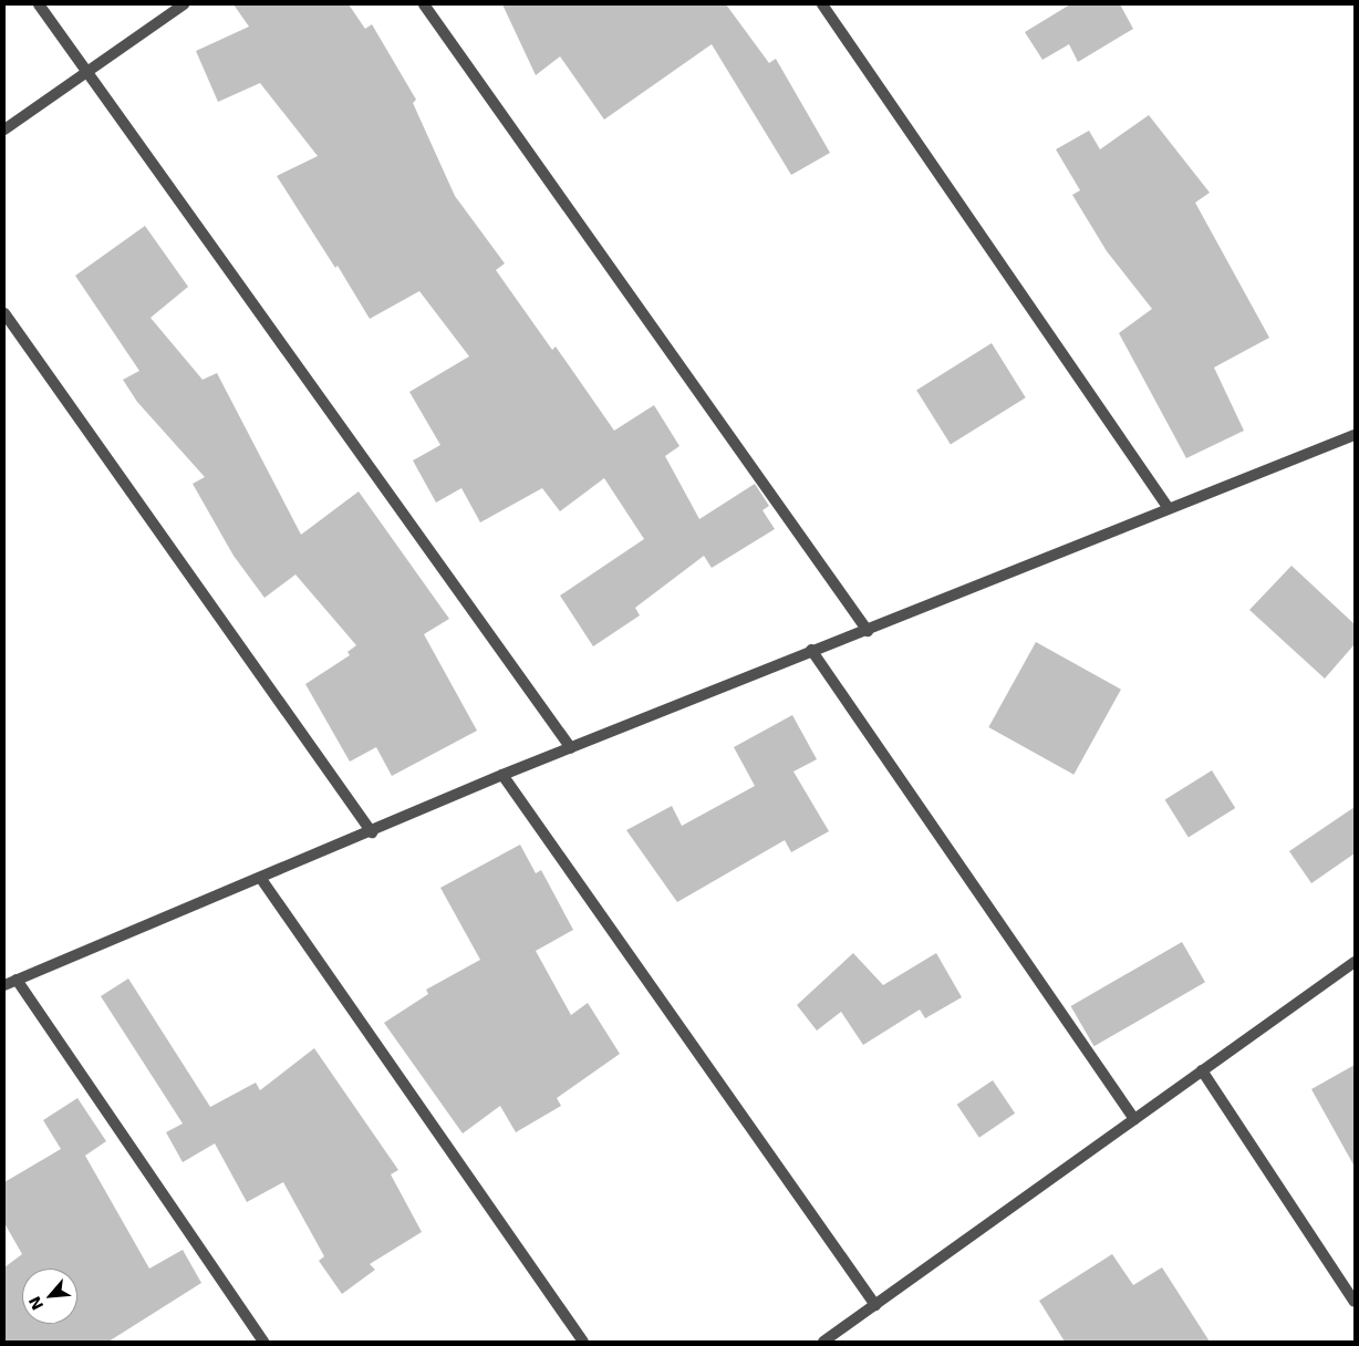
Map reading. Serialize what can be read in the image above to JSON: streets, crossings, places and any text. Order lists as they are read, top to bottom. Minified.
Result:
{"north":"bottom left"}
